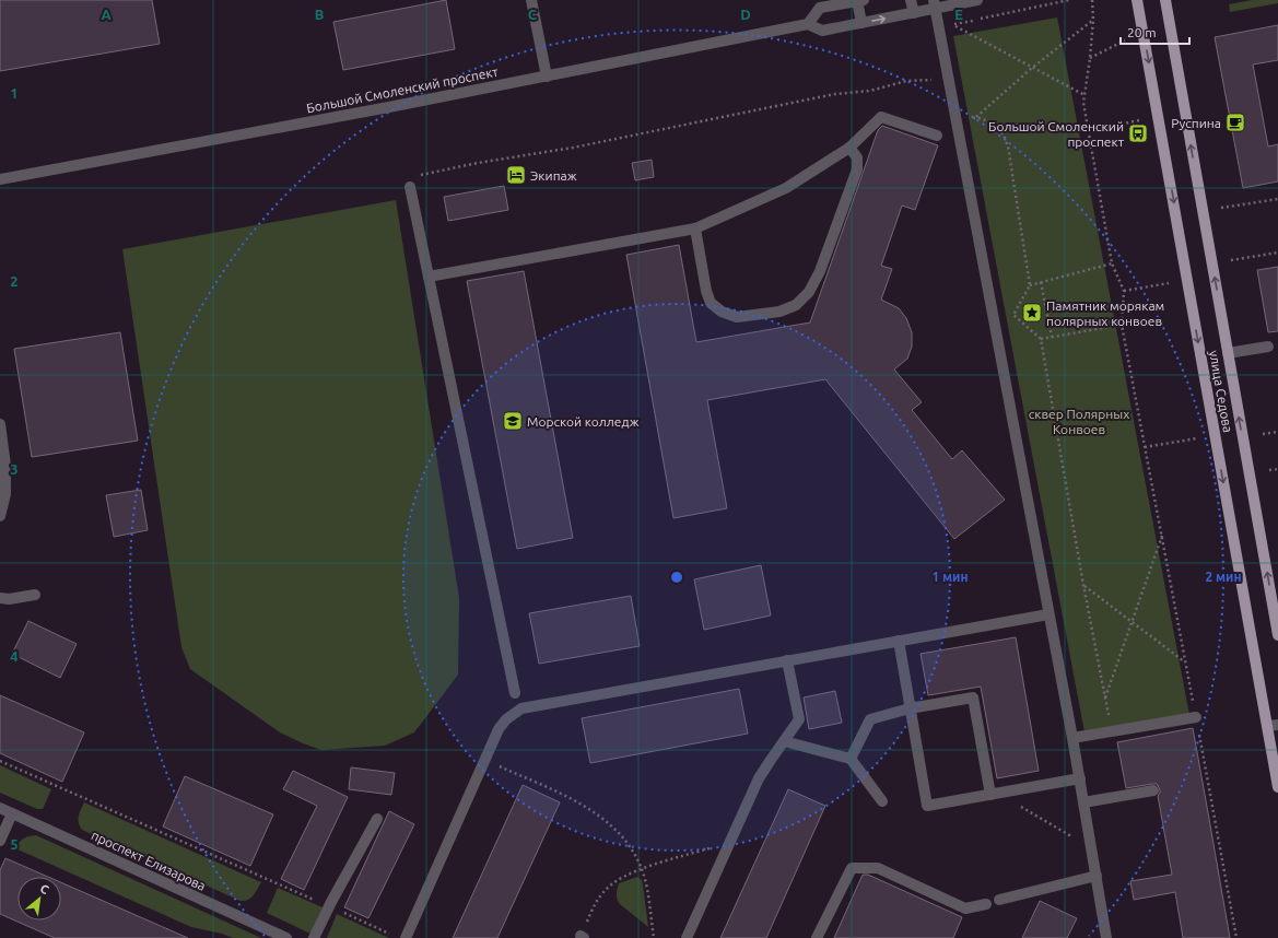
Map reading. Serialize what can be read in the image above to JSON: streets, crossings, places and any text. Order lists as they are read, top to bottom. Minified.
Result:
{"streets":{"main road":["улица Седова"],"street":["Большой Смоленский проспект","проспект Елизарова"]},"parks":["сквер Полярных Конвоев"],"places":{"cafe":["Руспина"],"bus stop":["Большой Смоленский проспект"],"hotel":["Экипаж"],"place":["Памятник морякам полярных конвоев"],"school or university":["Морской колледж"]},"scale_bar":"20 m","north":"top right","grid":{"columns":["A","B","C","D","E"],"rows":["1","2","3","4","5"]},"rings":["1 мин","2 мин"]}
